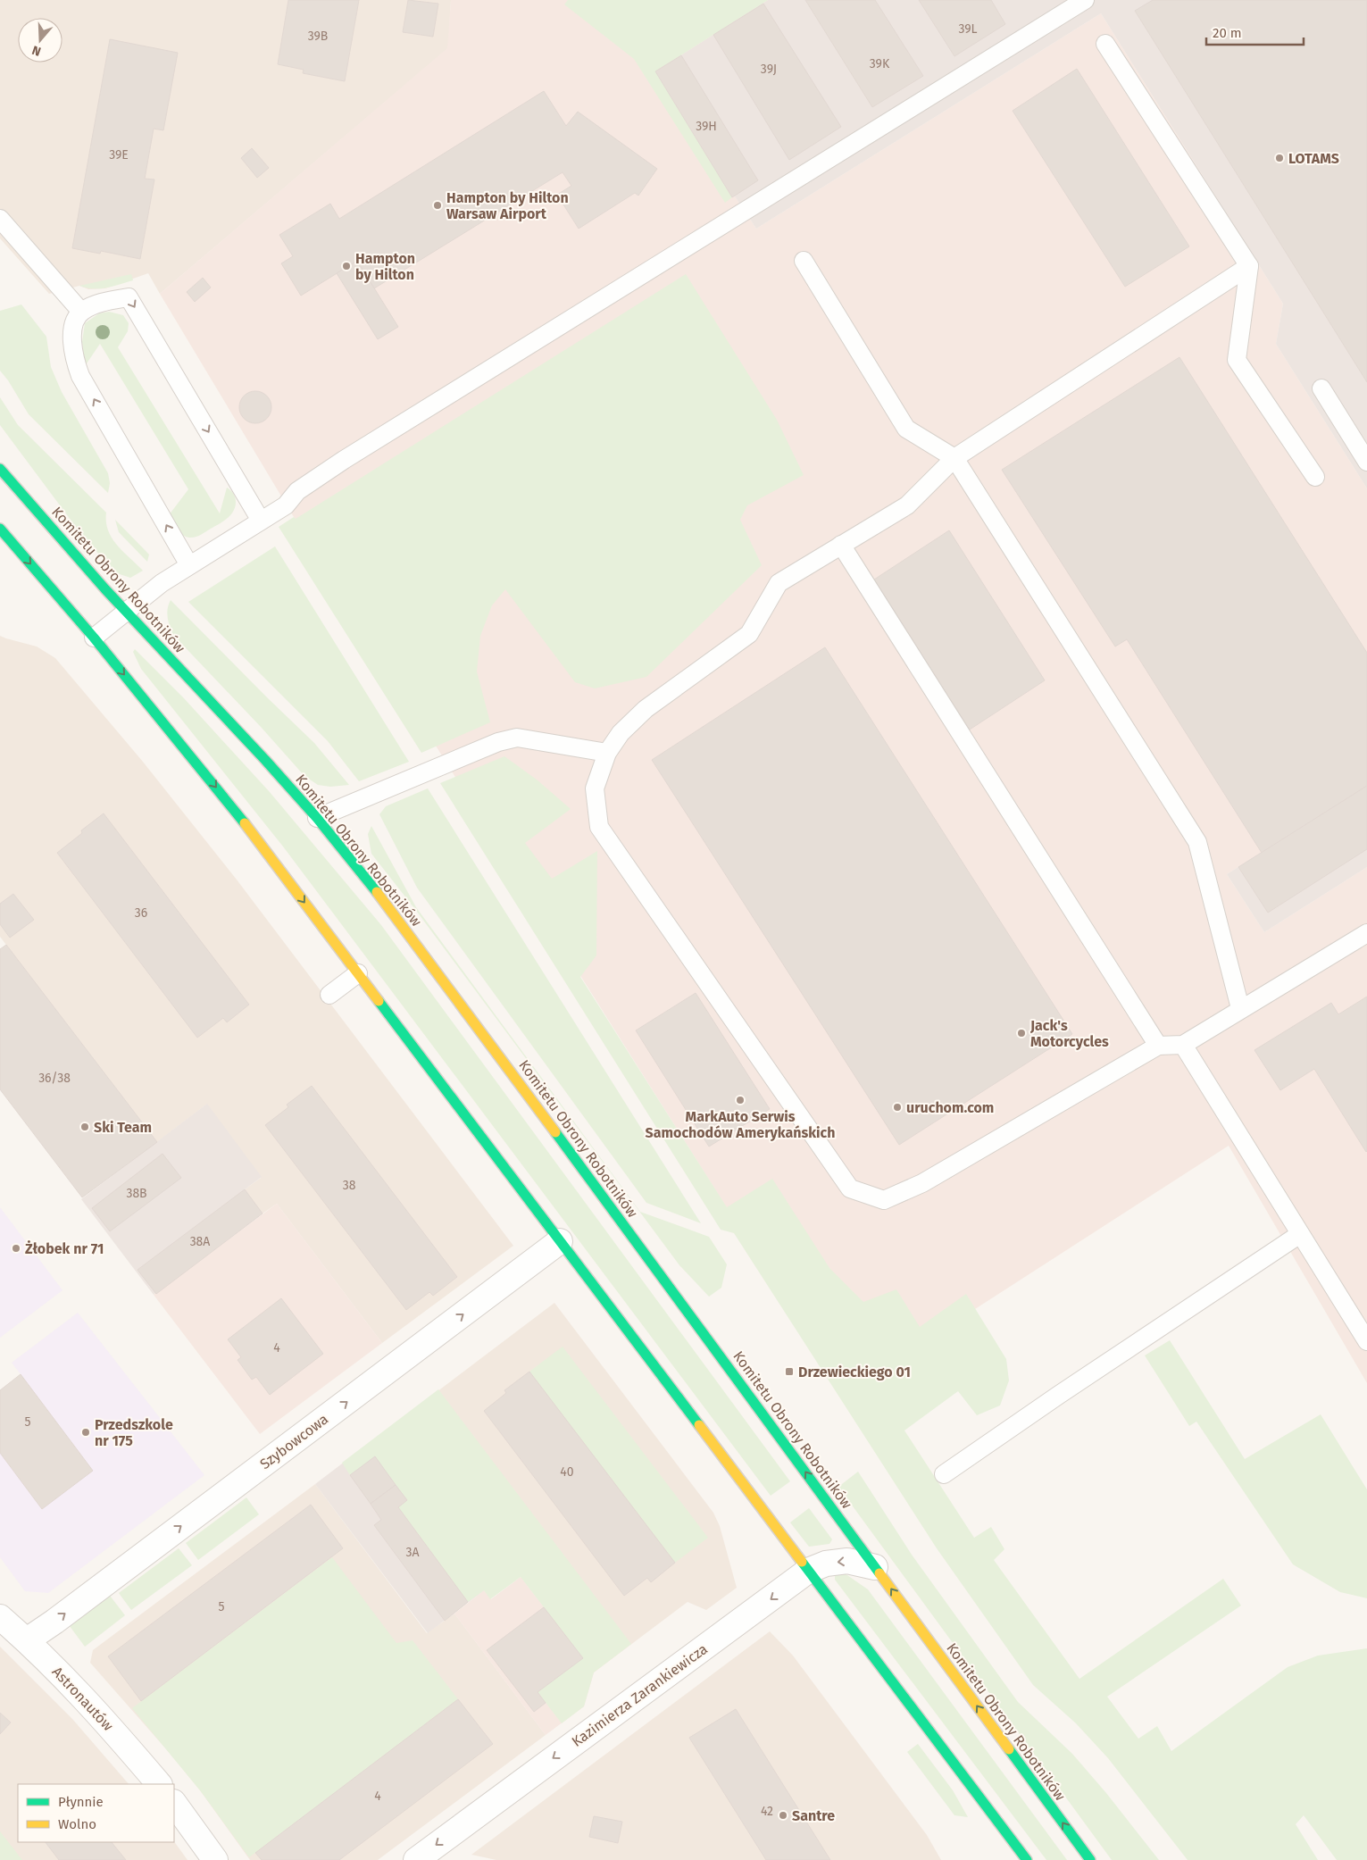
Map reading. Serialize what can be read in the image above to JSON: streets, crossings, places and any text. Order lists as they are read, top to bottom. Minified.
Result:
{"streets":{"street":["Komitetu Obrony Robotników","Szybowcowa","Kazimierza Zarankiewicza","Astronautów"]},"crossings":[["Komitetu Obrony Robotników","Kazimierza Zarankiewicza"],["Szybowcowa","Astronautów"]],"one_way":["Szybowcowa","Kazimierza Zarankiewicza"],"places":{"other":["LOTAMS","Hampton by Hilton Warsaw Airport","Hampton by Hilton","Jack's Motorcycles","MarkAuto Serwis Samochodów Amerykańskich","uruchom.com","Ski Team","Żłobek nr 71","Przedszkole nr 175","Santre"],"transit":["Drzewieckiego 01"]},"house_numbers":["39L","39B","39K","39J","39H","39E","36","36/38","38","38B","38A","4","5","40","3A","5","4","42"],"legend":["Płynnie","Wolno"],"scale_bar":"20 m","north":"bottom"}
